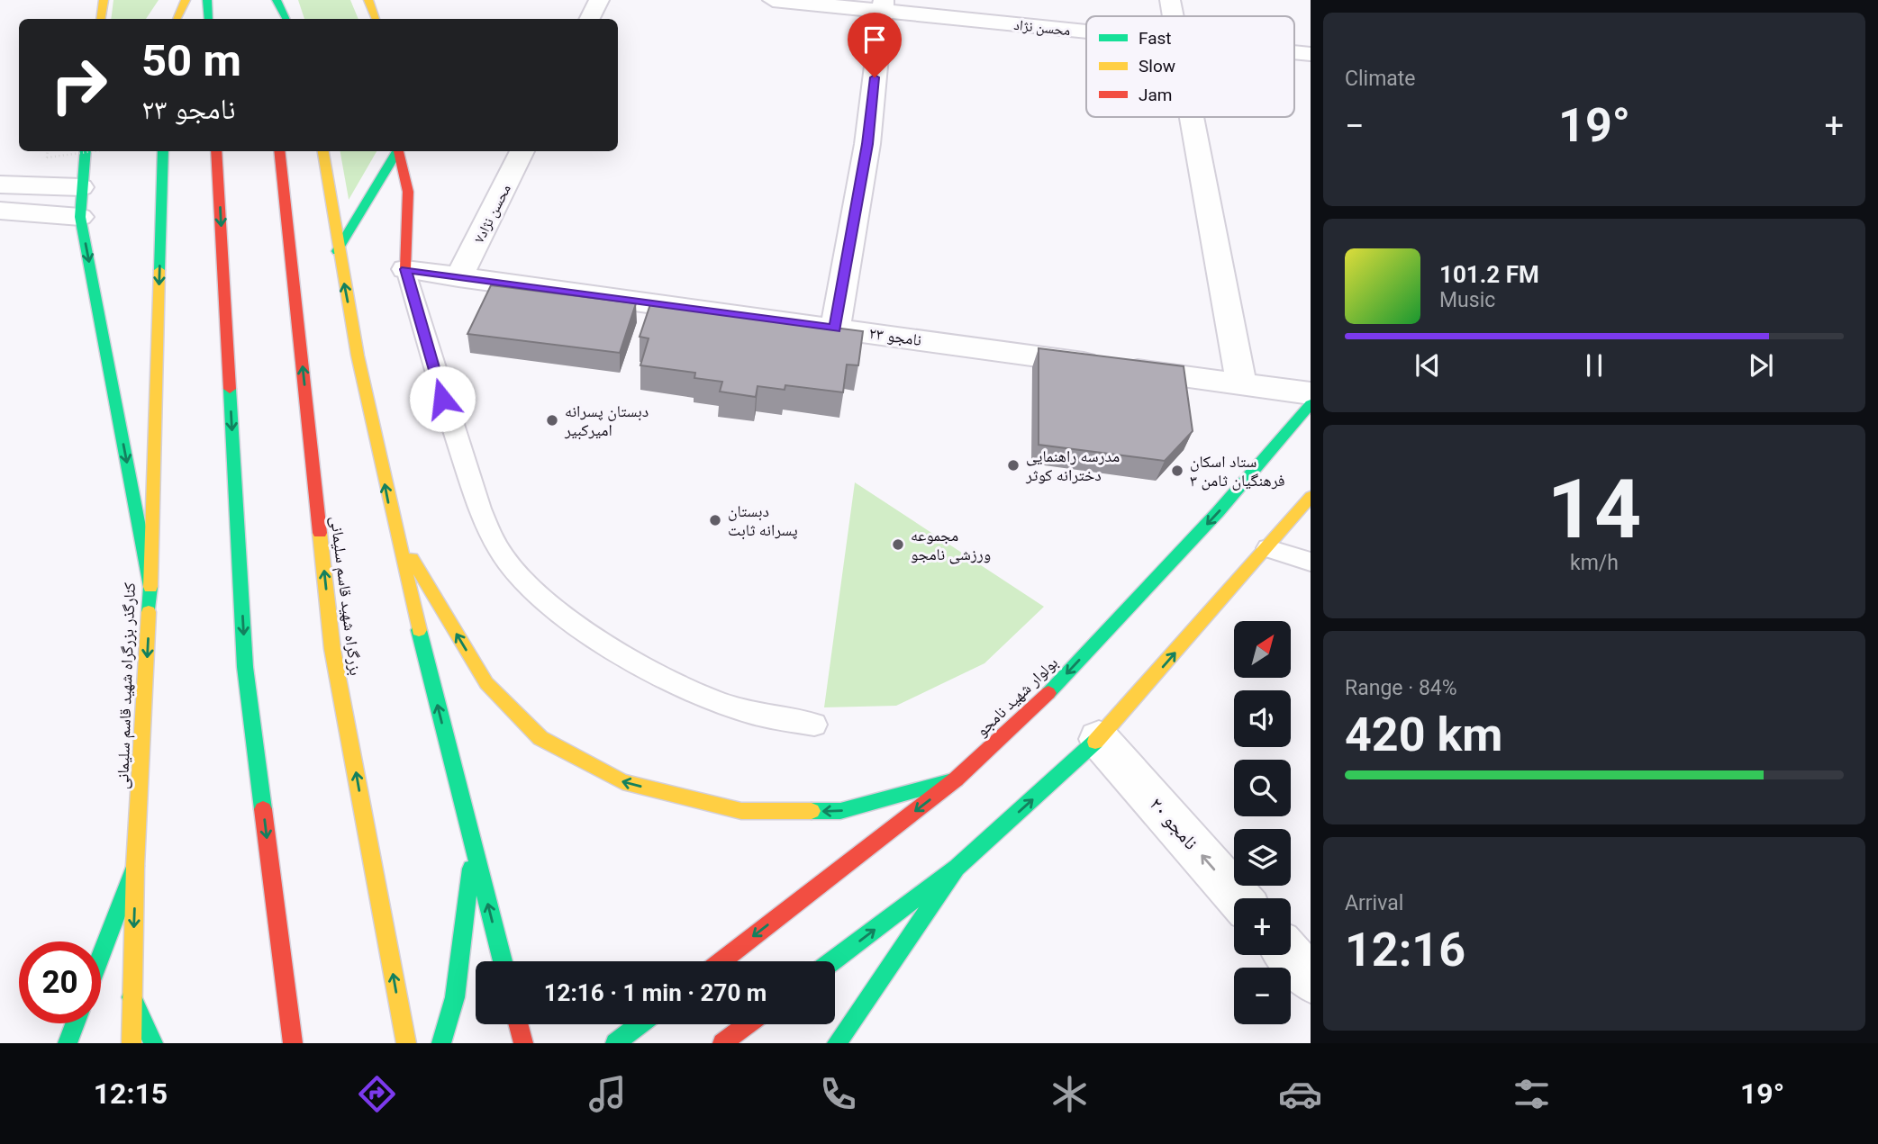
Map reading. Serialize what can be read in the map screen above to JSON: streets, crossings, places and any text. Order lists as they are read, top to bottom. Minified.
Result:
{"streets":{"main road":["بزرگراه شهید قاسم سلیمانی","کنارگذر بزرگراه شهید قاسم سلیمانی","بولوار شهید نامجو"],"street":["محسن نژاد","محسن نژاد۷","نامجو ۲۳","نامجو ۲۰"]},"crossings":[["محسن نژاد۷","نامجو ۲۳"]],"one_way":["نامجو ۲۰"],"places":["دبستان پسرانه امیرکبیر","مدرسه راهنمایی دخترانه کوثر","ستاد اسکان فرهنگیان ثامن ۳","دبستان پسرانه ثابت","مجموعه ورزشی نامجو"],"legend":["Fast","Slow","Jam"],"north":"top right","page":{"tile":["Climate",["14","km/h"],["Range · 84%","420 km"],["Arrival","12:16"]],"turn":["50 m","نامجو ۲۳"],"heat":["−","19°","+"],"song":["101.2 FM","Music"],"map_buttons":["+","−"],"limit":"20","trip":"12:16 · 1 min · 270 m","tabs":["12:15","19°"]}}
